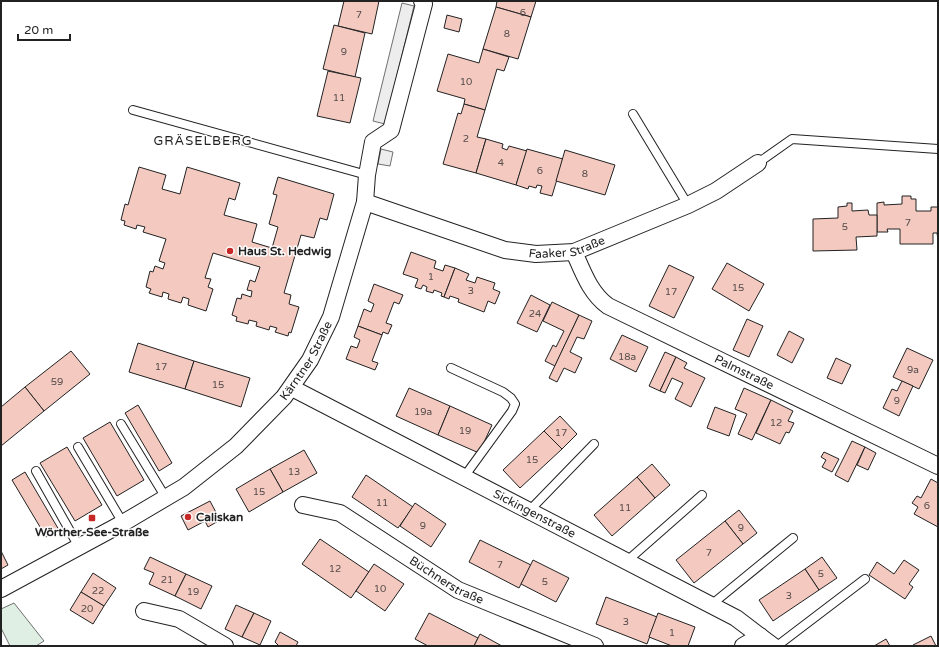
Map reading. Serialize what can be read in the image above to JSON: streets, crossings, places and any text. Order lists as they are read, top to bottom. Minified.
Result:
{"streets":{"street":["Faaker Straße","Kärntner Straße","Palmstraße","Sickingenstraße","Büchnerstraße"]},"crossings":[["Faaker Straße","Kärntner Straße"],["Faaker Straße","Palmstraße"],["Kärntner Straße","Sickingenstraße"]],"districts":["GRÄSELBERG"],"places":{"other":["Haus St. Hedwig","Caliskan"],"transit":["Wörther-See-Straße"]},"house_numbers":["6","7","8","9","10","11","2","4","6","8","7","5","1","15","3","17","24","18a","17","9a","59","15","9","19a","12","19","17","15","13","15","11","6","11","9","9","7","7","12","5","21","5","10","22","19","3","20","3","1"],"scale_bar":"20 m"}
